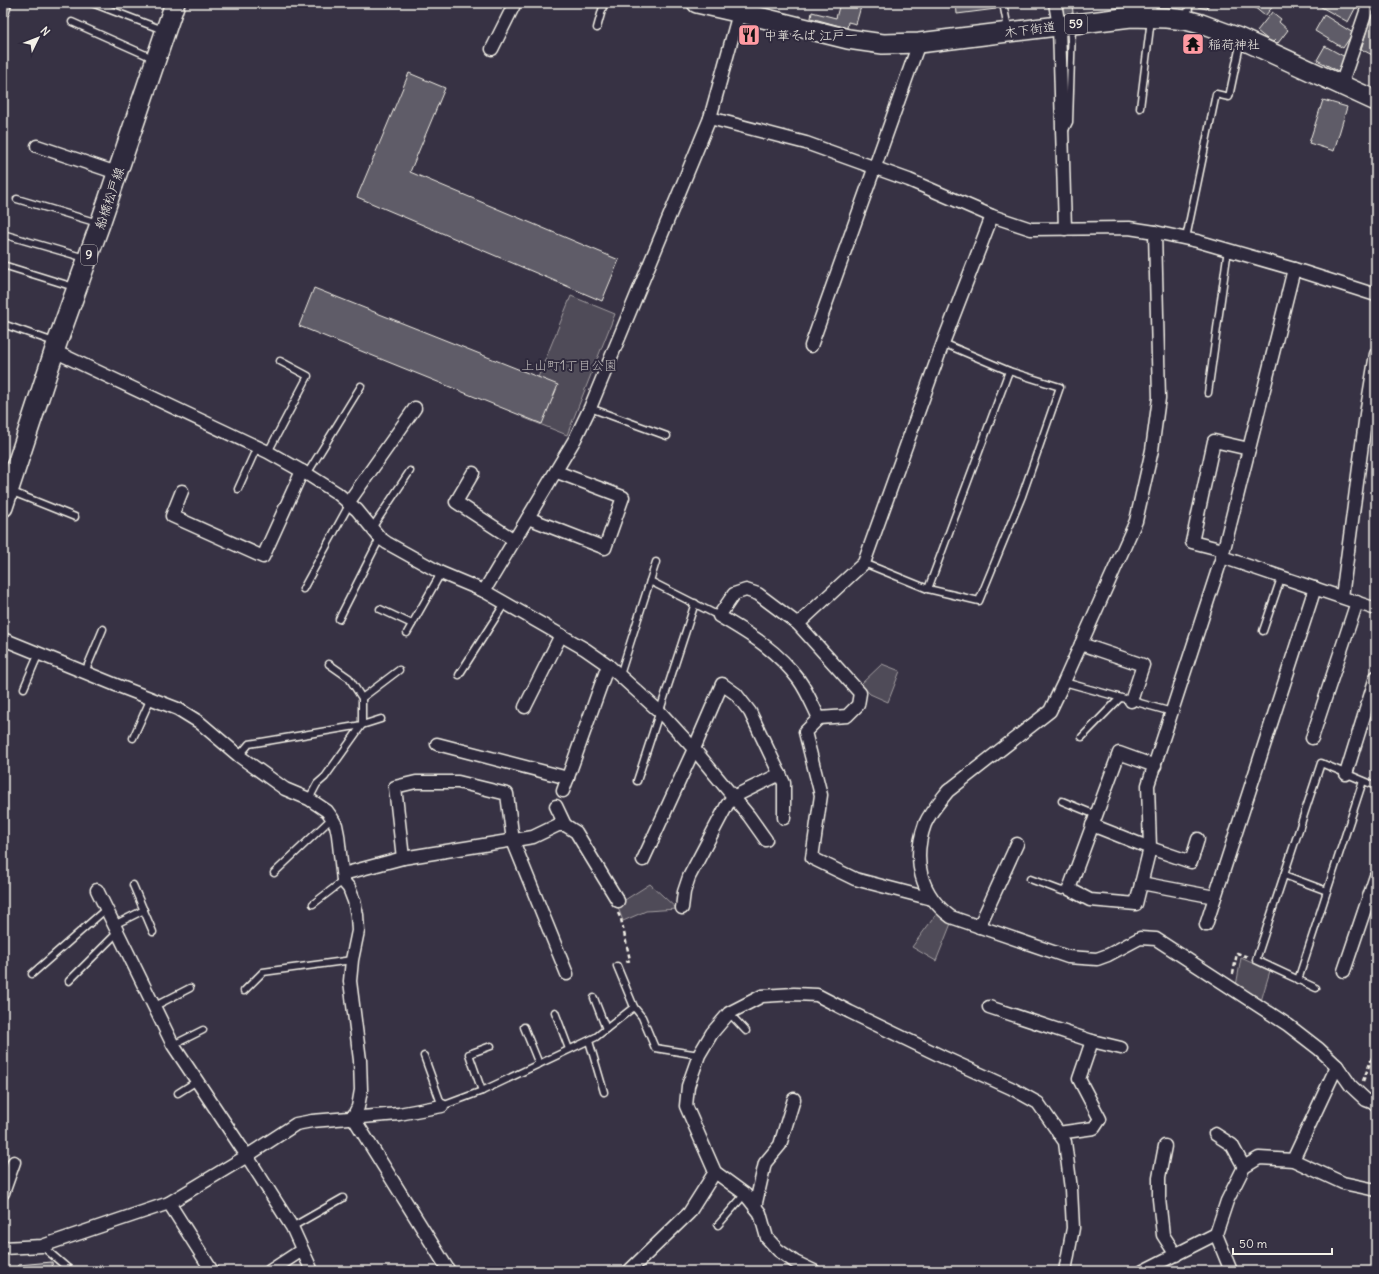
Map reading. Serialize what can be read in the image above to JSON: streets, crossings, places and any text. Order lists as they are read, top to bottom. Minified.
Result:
{"streets":{"main road":["59","木下街道","船橋松戸線","9"]},"parks":["上山町1丁目公園"],"places":{"restaurant":["中華そば 江戸一"],"temple":["稲荷神社"]},"scale_bar":"50 m","north":"top right"}
